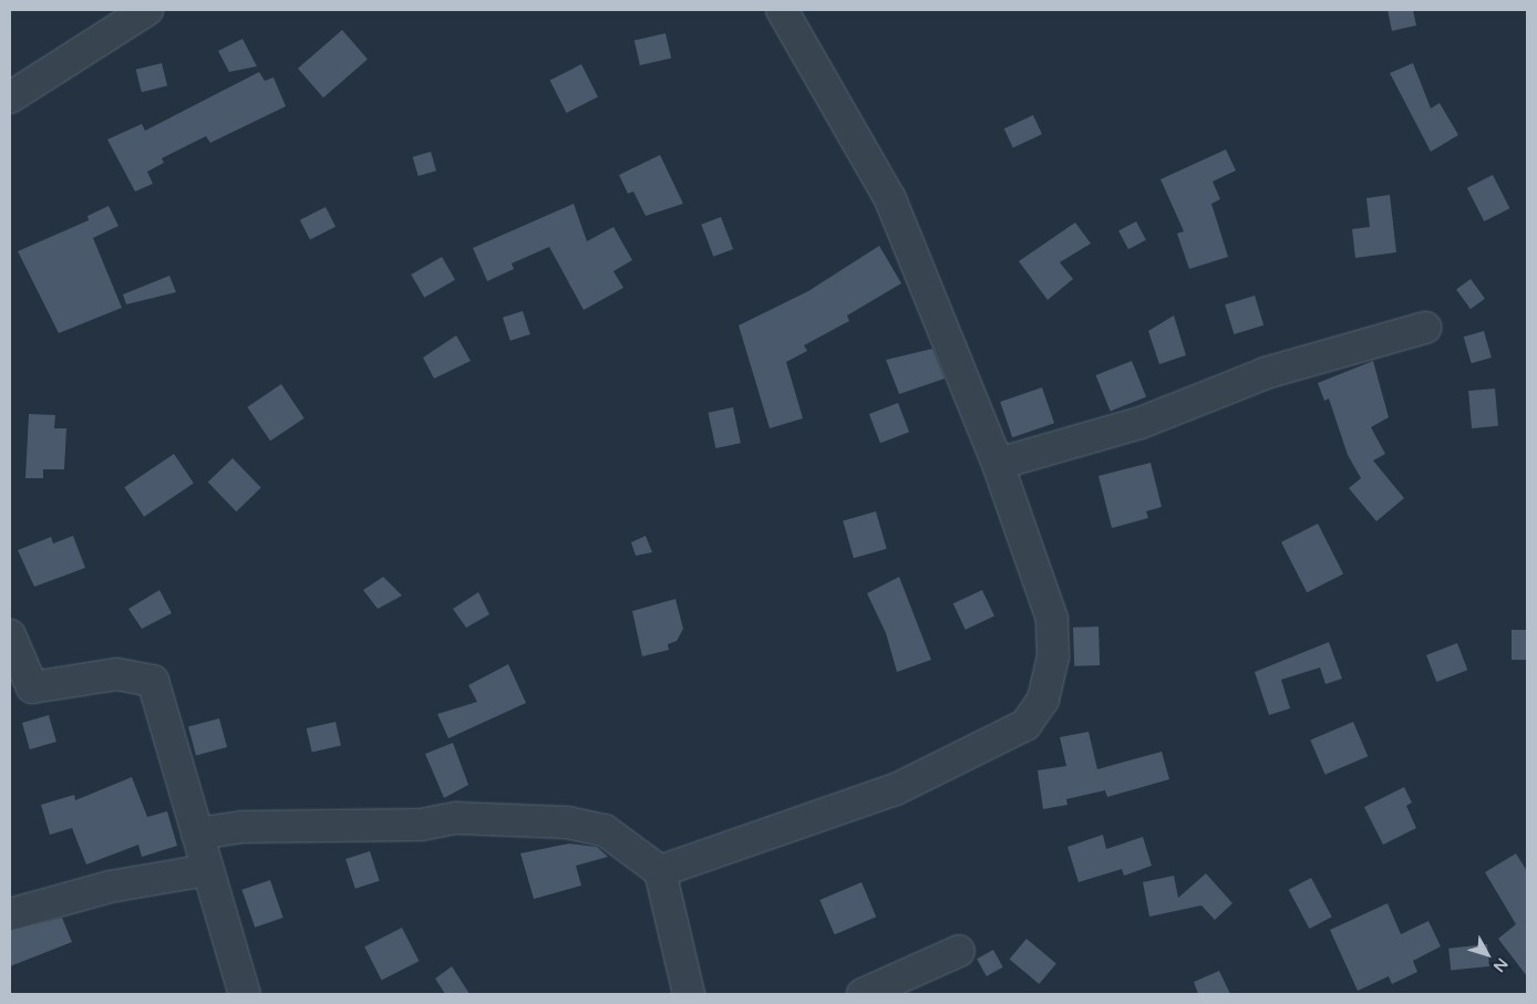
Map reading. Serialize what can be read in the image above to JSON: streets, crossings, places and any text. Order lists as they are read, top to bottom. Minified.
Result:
{"north":"bottom right"}
